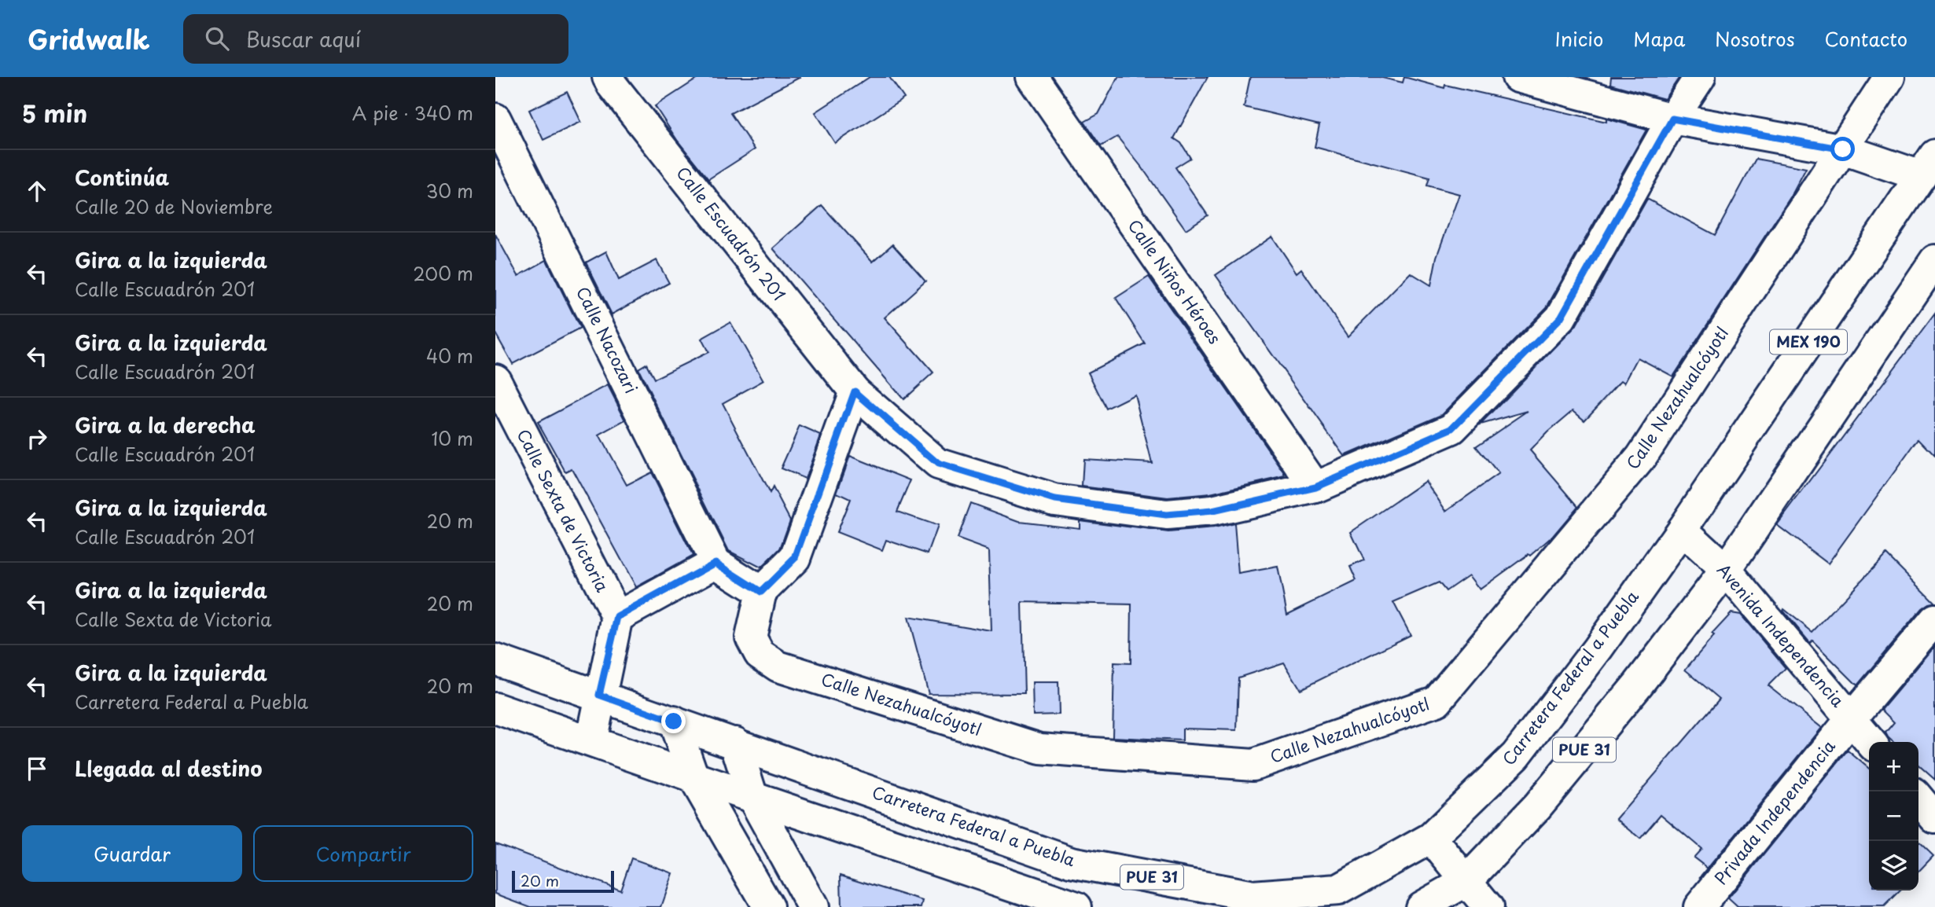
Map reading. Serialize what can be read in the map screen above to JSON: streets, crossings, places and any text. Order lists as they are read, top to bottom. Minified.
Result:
{"streets":{"street":["Calle Escuadrón 201","Calle Niños Héroes","Calle Nacozari","MEX 190","Calle Nezahualcóyotl","Calle Sexta de Victoria","Avenida Independencia","Carretera Federal a Puebla","PUE 31","Privada Independencia"]},"crossings":[["Calle Escuadrón 201","Calle Niños Héroes"],["MEX 190","Avenida Independencia"],["MEX 190","PUE 31"],["Avenida Independencia","Carretera Federal a Puebla"],["Avenida Independencia","PUE 31"],["Avenida Independencia","Privada Independencia"]],"scale_bar":"20 m","page":{"header":"Gridwalk","search":"Buscar aquí","nav":["Inicio","Mapa","Nosotros","Contacto"],"heading":["5 min","A pie · 340 m"],"list":[["Continúa","Calle 20 de Noviembre","30 m"],["Gira a la izquierda","Calle Escuadrón 201","200 m"],["Gira a la izquierda","Calle Escuadrón 201","40 m"],["Gira a la derecha","Calle Escuadrón 201","10 m"],["Gira a la izquierda","Calle Escuadrón 201","20 m"],["Gira a la izquierda","Calle Sexta de Victoria","20 m"],["Gira a la izquierda","Carretera Federal a Puebla","20 m"],"Llegada al destino"],"map_buttons":["+","−"],"buttons":["Guardar","Compartir"],"scale":"20 m"}}
